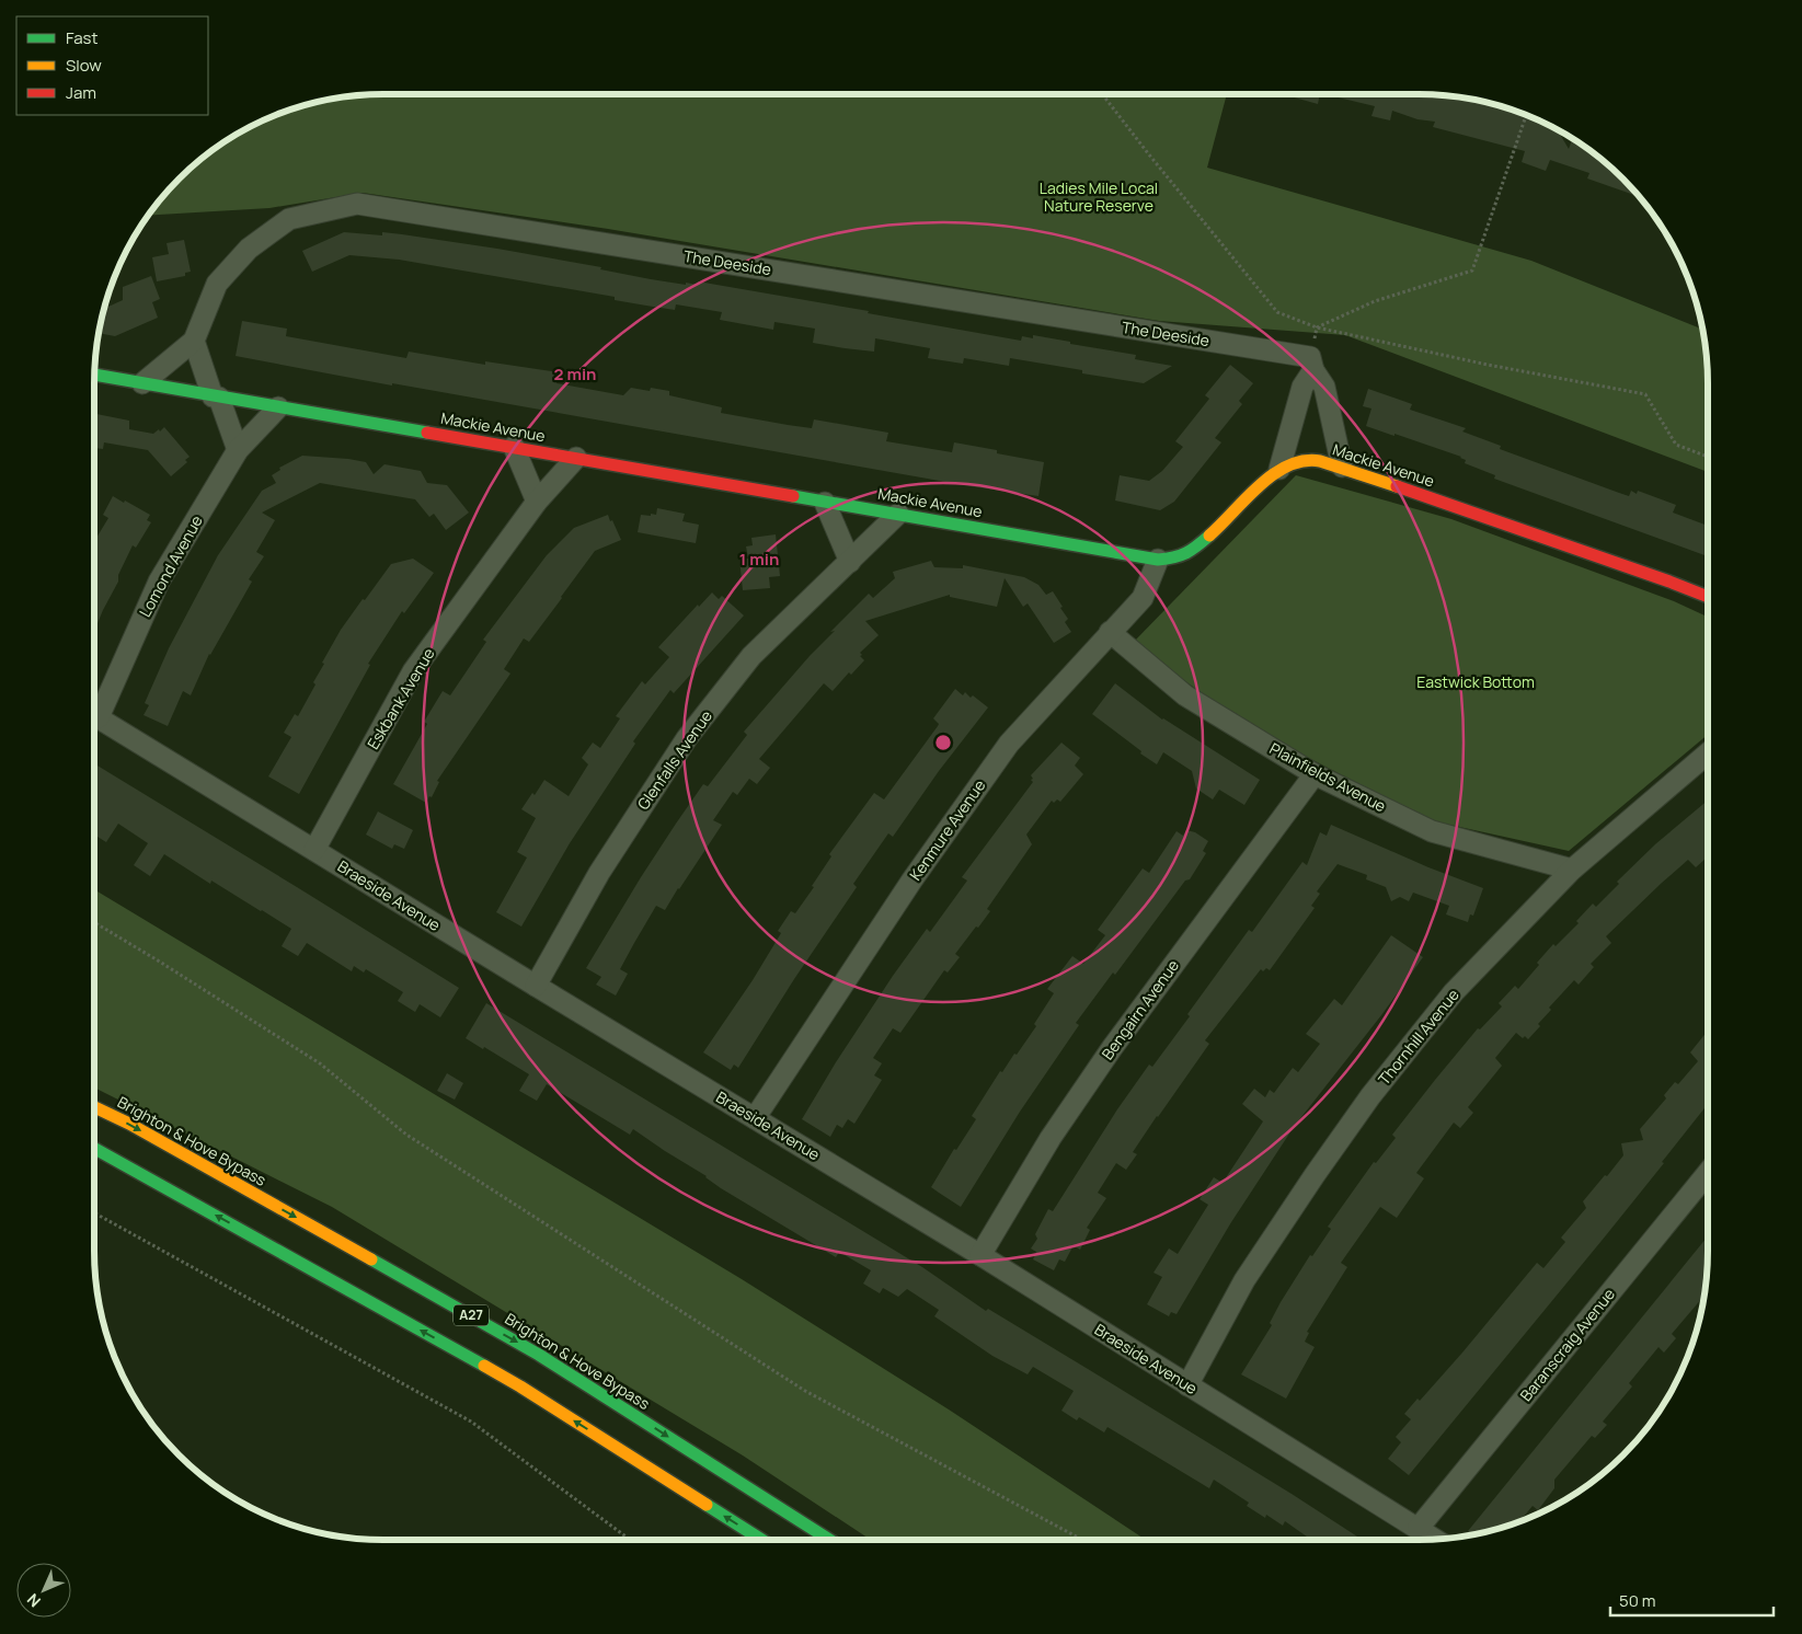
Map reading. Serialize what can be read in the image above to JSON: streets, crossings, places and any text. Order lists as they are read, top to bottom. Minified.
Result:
{"streets":{"main road":["Mackie Avenue","Brighton & Hove Bypass","A27"],"street":["The Deeside","Lomond Avenue","Eskbank Avenue","Glenfalls Avenue","Plainfields Avenue","Kenmure Avenue","Braeside Avenue","Bengairn Avenue","Thornhill Avenue","Baranscraig Avenue"]},"crossings":[["The Deeside","Mackie Avenue"],["Mackie Avenue","Lomond Avenue"],["Mackie Avenue","Eskbank Avenue"],["Mackie Avenue","Glenfalls Avenue"],["Mackie Avenue","Kenmure Avenue"],["Eskbank Avenue","Braeside Avenue"],["Glenfalls Avenue","Braeside Avenue"],["Plainfields Avenue","Kenmure Avenue"],["Plainfields Avenue","Bengairn Avenue"],["Plainfields Avenue","Thornhill Avenue"],["Kenmure Avenue","Braeside Avenue"],["Braeside Avenue","Bengairn Avenue"],["Braeside Avenue","Thornhill Avenue"],["Braeside Avenue","Baranscraig Avenue"]],"parks":["Ladies Mile Local Nature Reserve","Eastwick Bottom"],"legend":["Fast","Slow","Jam"],"scale_bar":"50 m","north":"bottom left","rings":["2 min","1 min"]}
